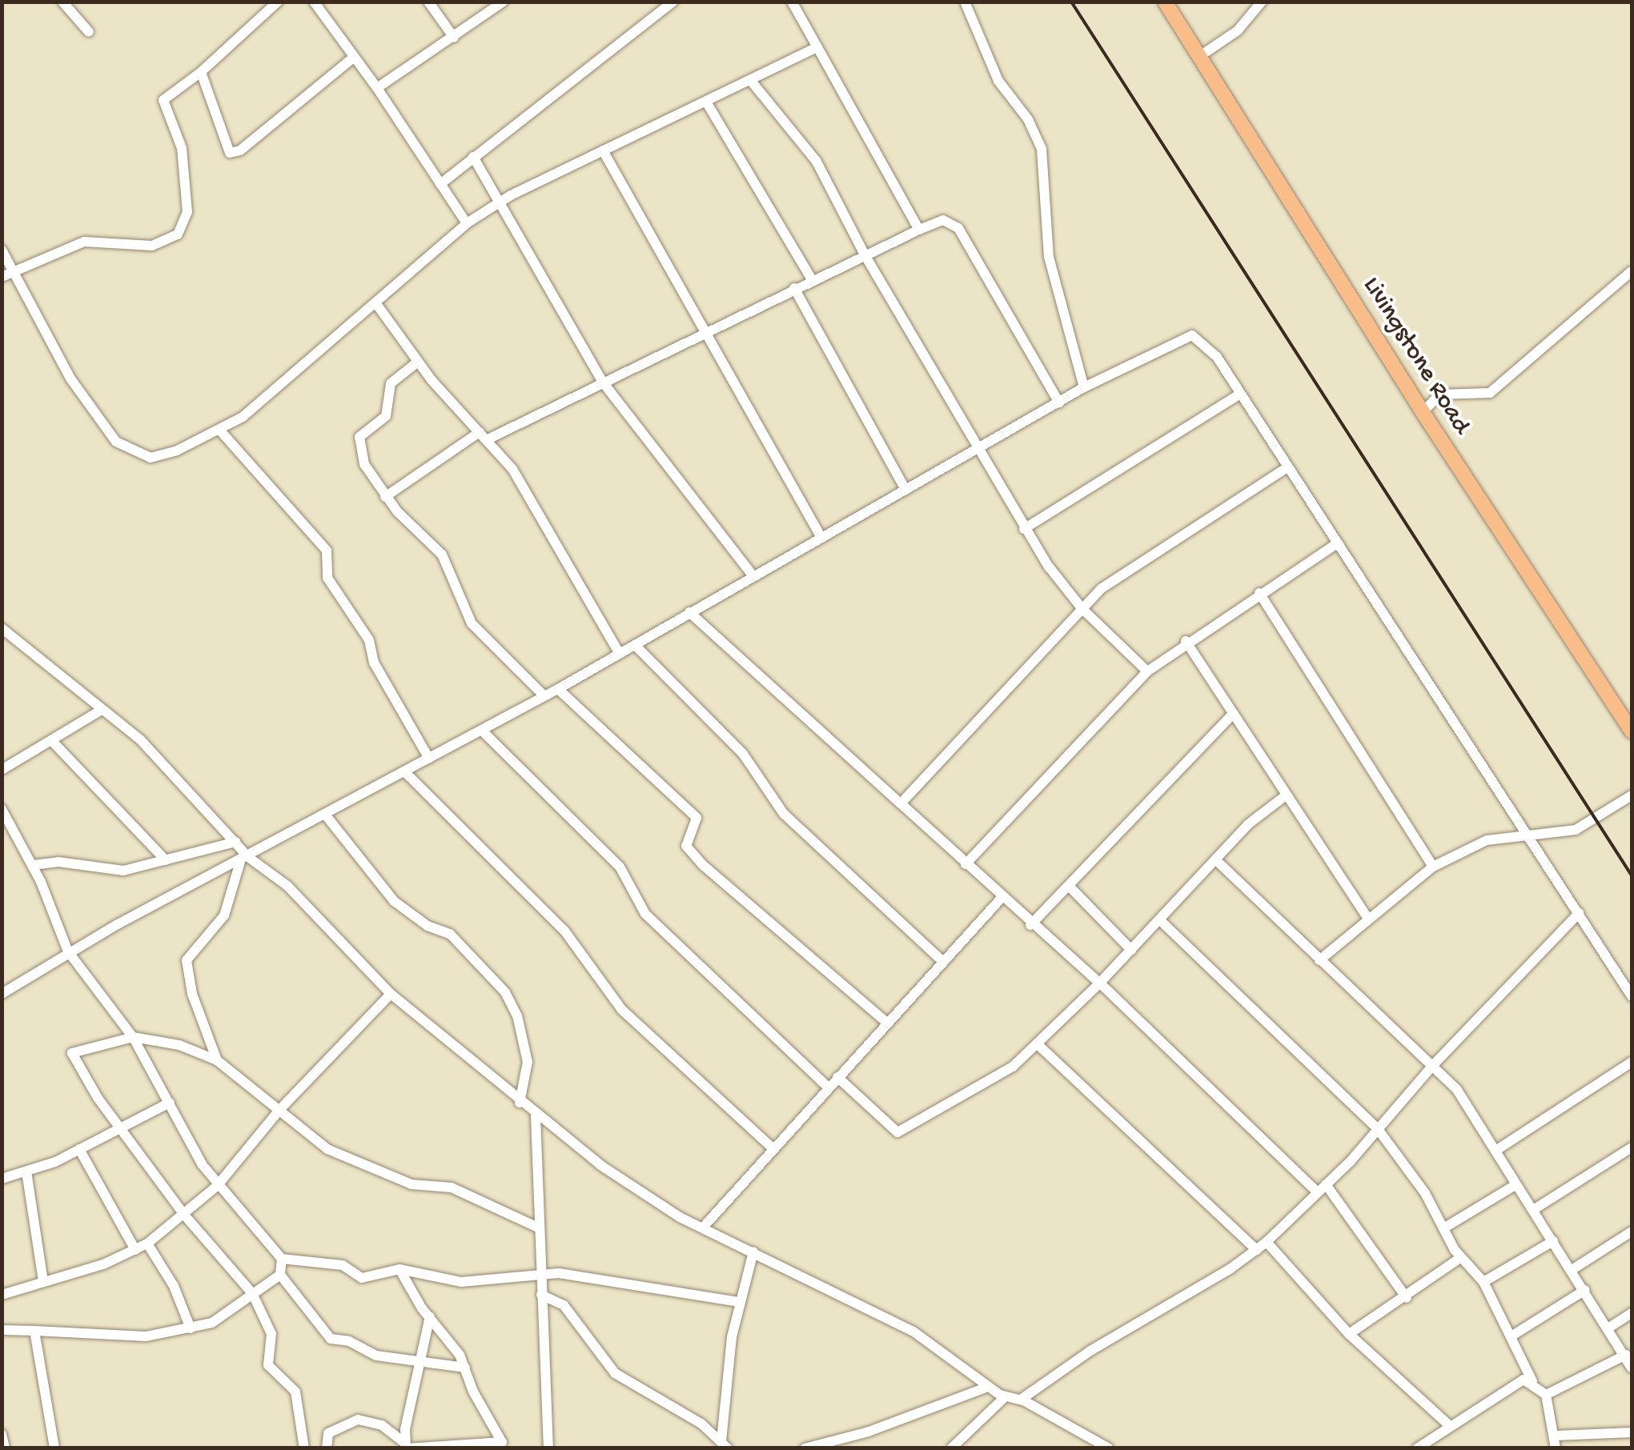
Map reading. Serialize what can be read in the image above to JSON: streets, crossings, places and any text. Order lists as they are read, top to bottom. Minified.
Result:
{"streets":{"highway":["Livingstone Road"]}}
